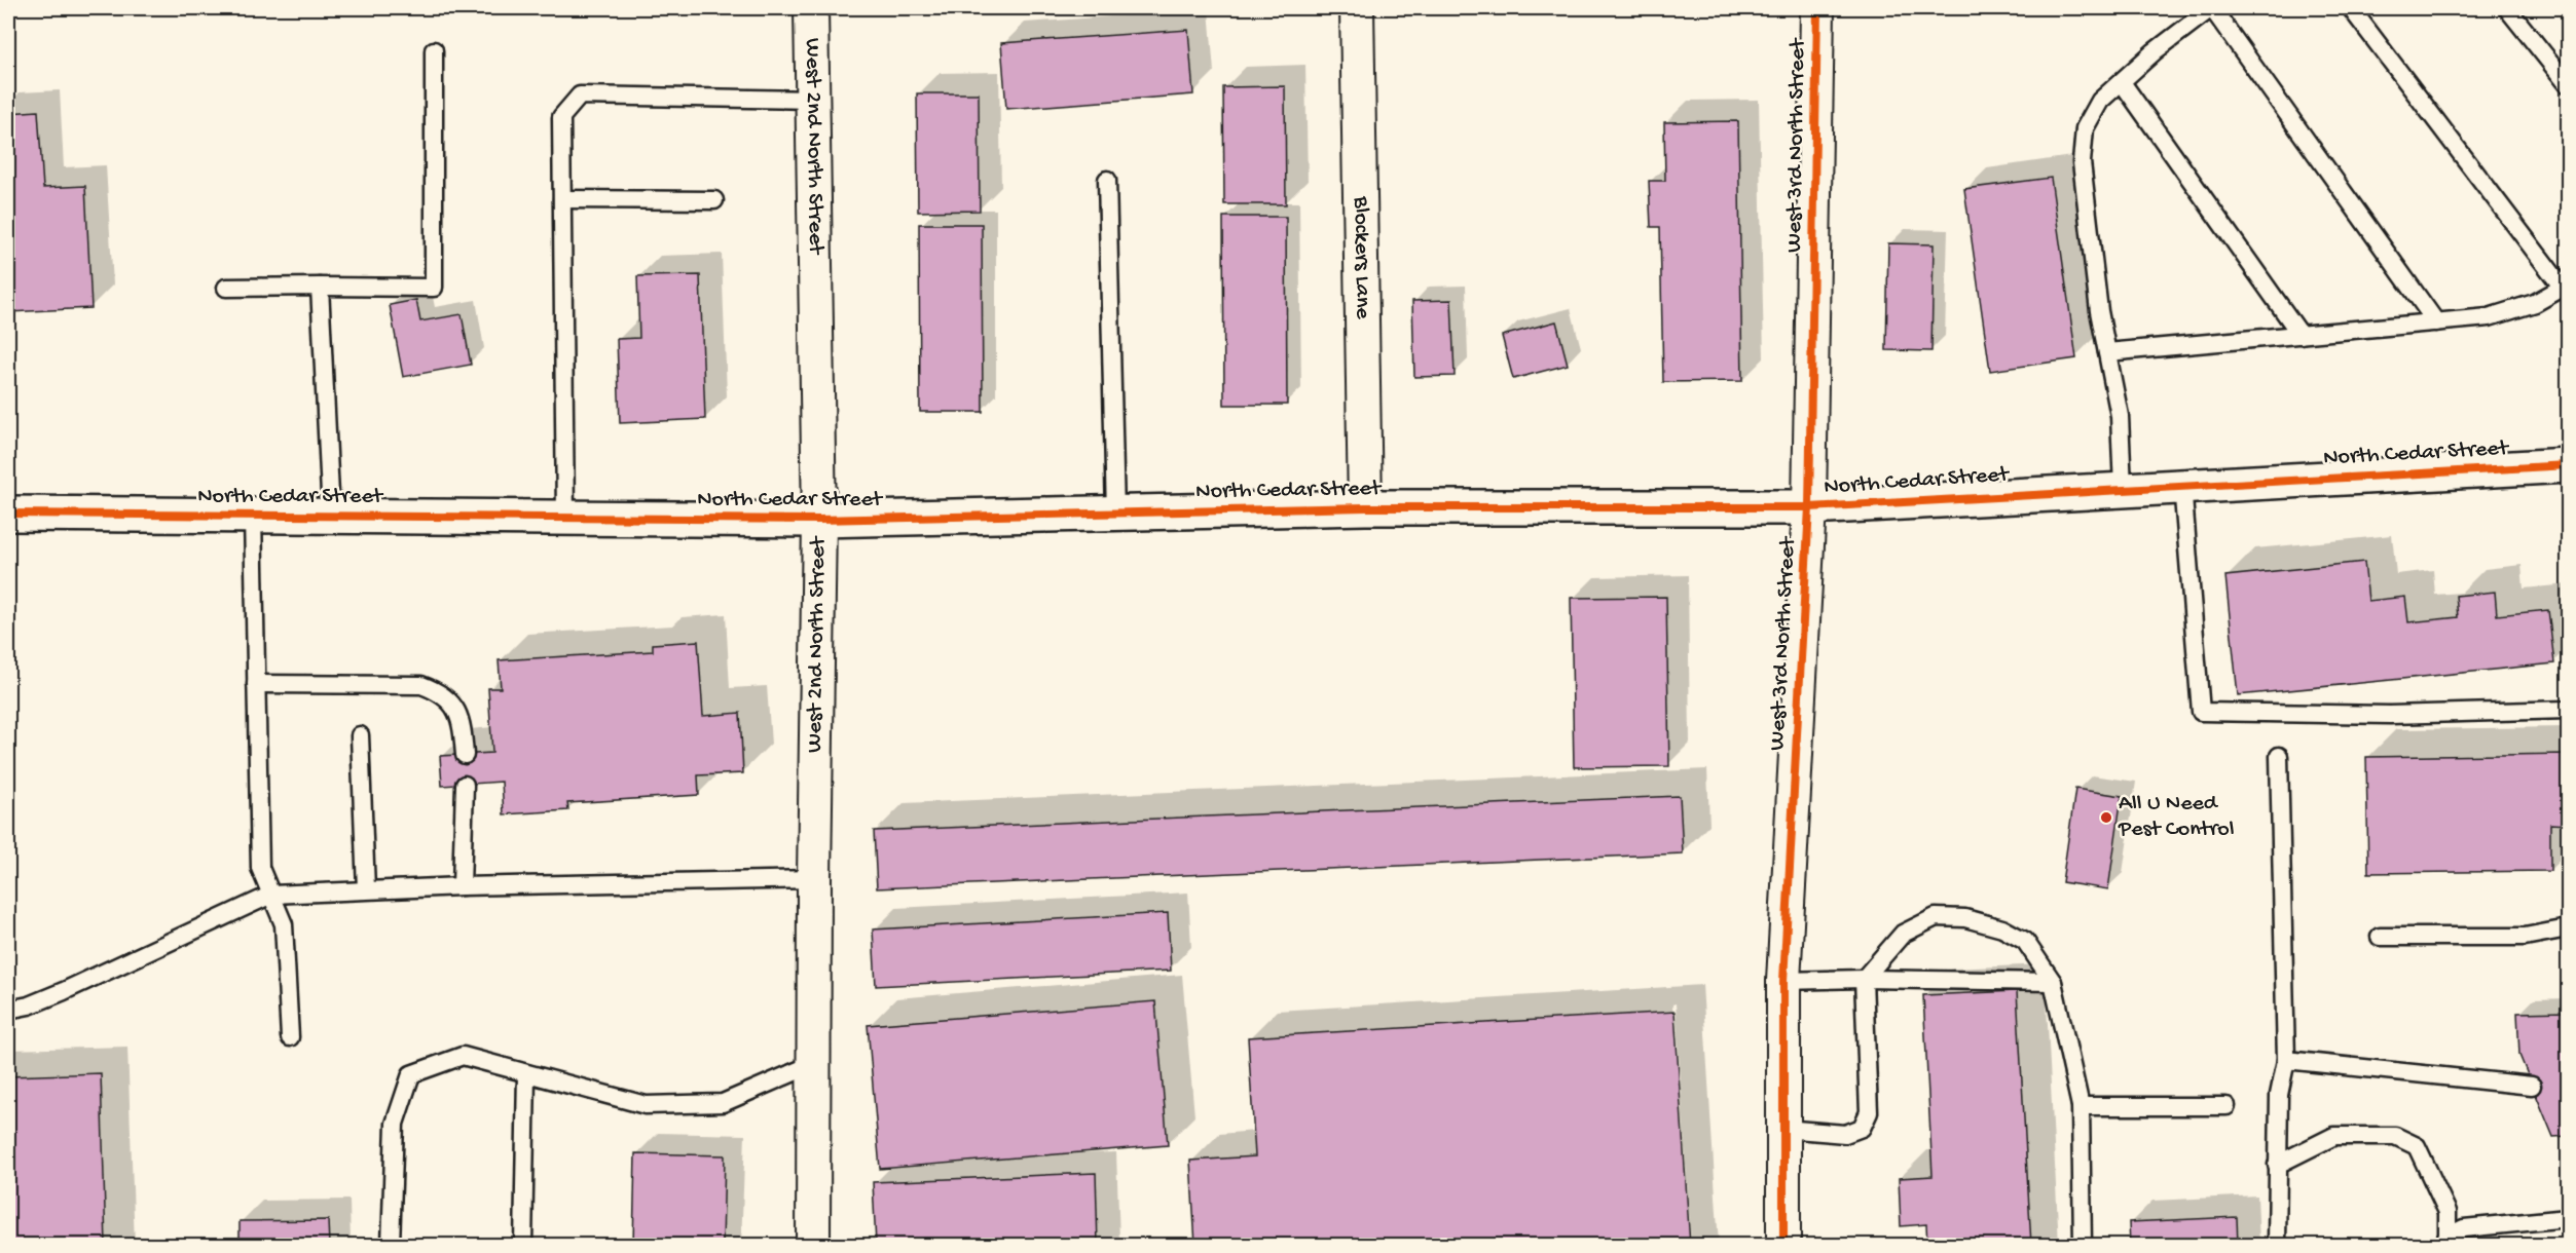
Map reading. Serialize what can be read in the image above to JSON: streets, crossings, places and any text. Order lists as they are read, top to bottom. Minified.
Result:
{"streets":{"street":["West 2nd North Street","West 3rd North Street","Blockers Lane","North Cedar Street"]},"crossings":[["West 2nd North Street","North Cedar Street"],["West 3rd North Street","North Cedar Street"],["Blockers Lane","North Cedar Street"]],"places":["All U Need Pest Control"]}
